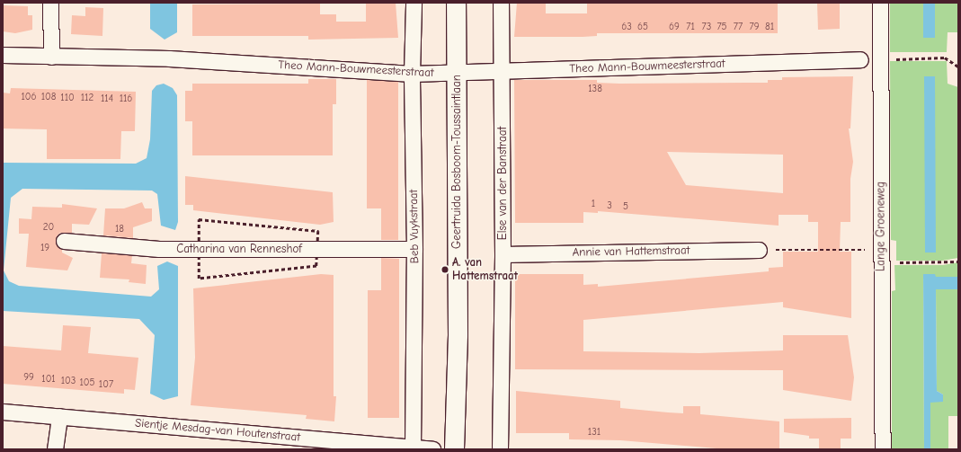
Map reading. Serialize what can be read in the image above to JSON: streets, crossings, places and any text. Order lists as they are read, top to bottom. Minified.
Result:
{"streets":{"street":["Theo Mann-Bouwmeesterstraat","Geertruida Bosboom-Toussaintlaan","Else van der Banstraat","Beb Vuykstraat","Lange Groeneweg","Catharina van Renneshof","Annie van Hattemstraat","Sientje Mesdag-van Houtenstraat"]},"crossings":[["Theo Mann-Bouwmeesterstraat","Geertruida Bosboom-Toussaintlaan"],["Theo Mann-Bouwmeesterstraat","Else van der Banstraat"],["Theo Mann-Bouwmeesterstraat","Beb Vuykstraat"],["Else van der Banstraat","Annie van Hattemstraat"],["Beb Vuykstraat","Catharina van Renneshof"],["Beb Vuykstraat","Sientje Mesdag-van Houtenstraat"]],"places":["A. van Hattemstraat"],"house_numbers":["63","65","69","71","73","75","77","79","81","138","106","108","110","112","114","116","1","3","5","20","18","19","99","101","103","105","107","131"]}
